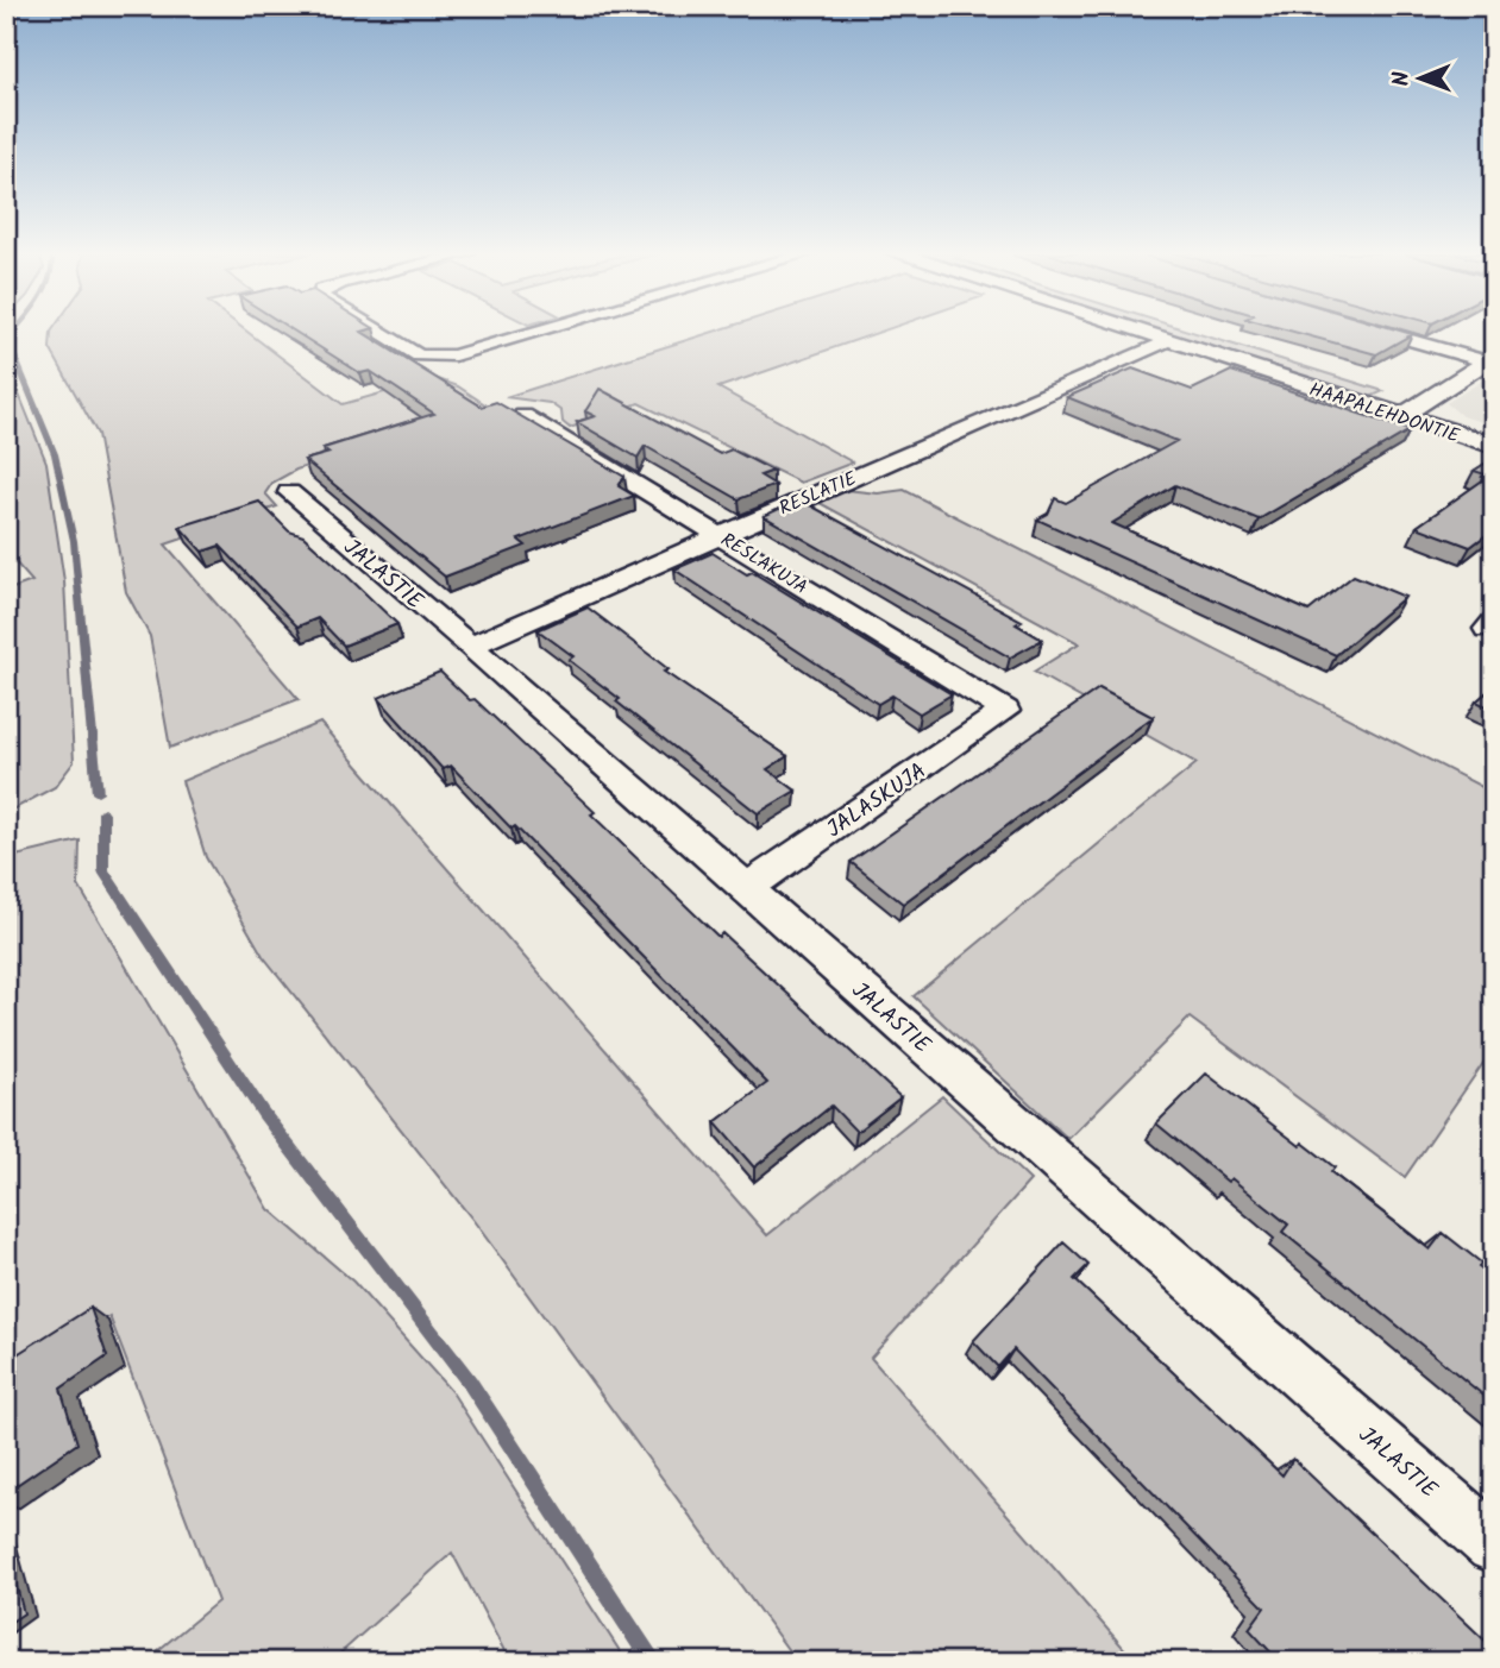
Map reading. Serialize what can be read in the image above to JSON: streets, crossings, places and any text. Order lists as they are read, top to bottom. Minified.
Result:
{"streets":{"street":["HAAPALEHDONTIE","RESLATIE","RESLAKUJA","JALASTIE","JALASKUJA"]},"crossings":[["HAAPALEHDONTIE","RESLATIE"],["RESLATIE","RESLAKUJA"],["RESLATIE","JALASTIE"],["RESLAKUJA","JALASKUJA"],["JALASTIE","JALASKUJA"]],"north":"left"}
